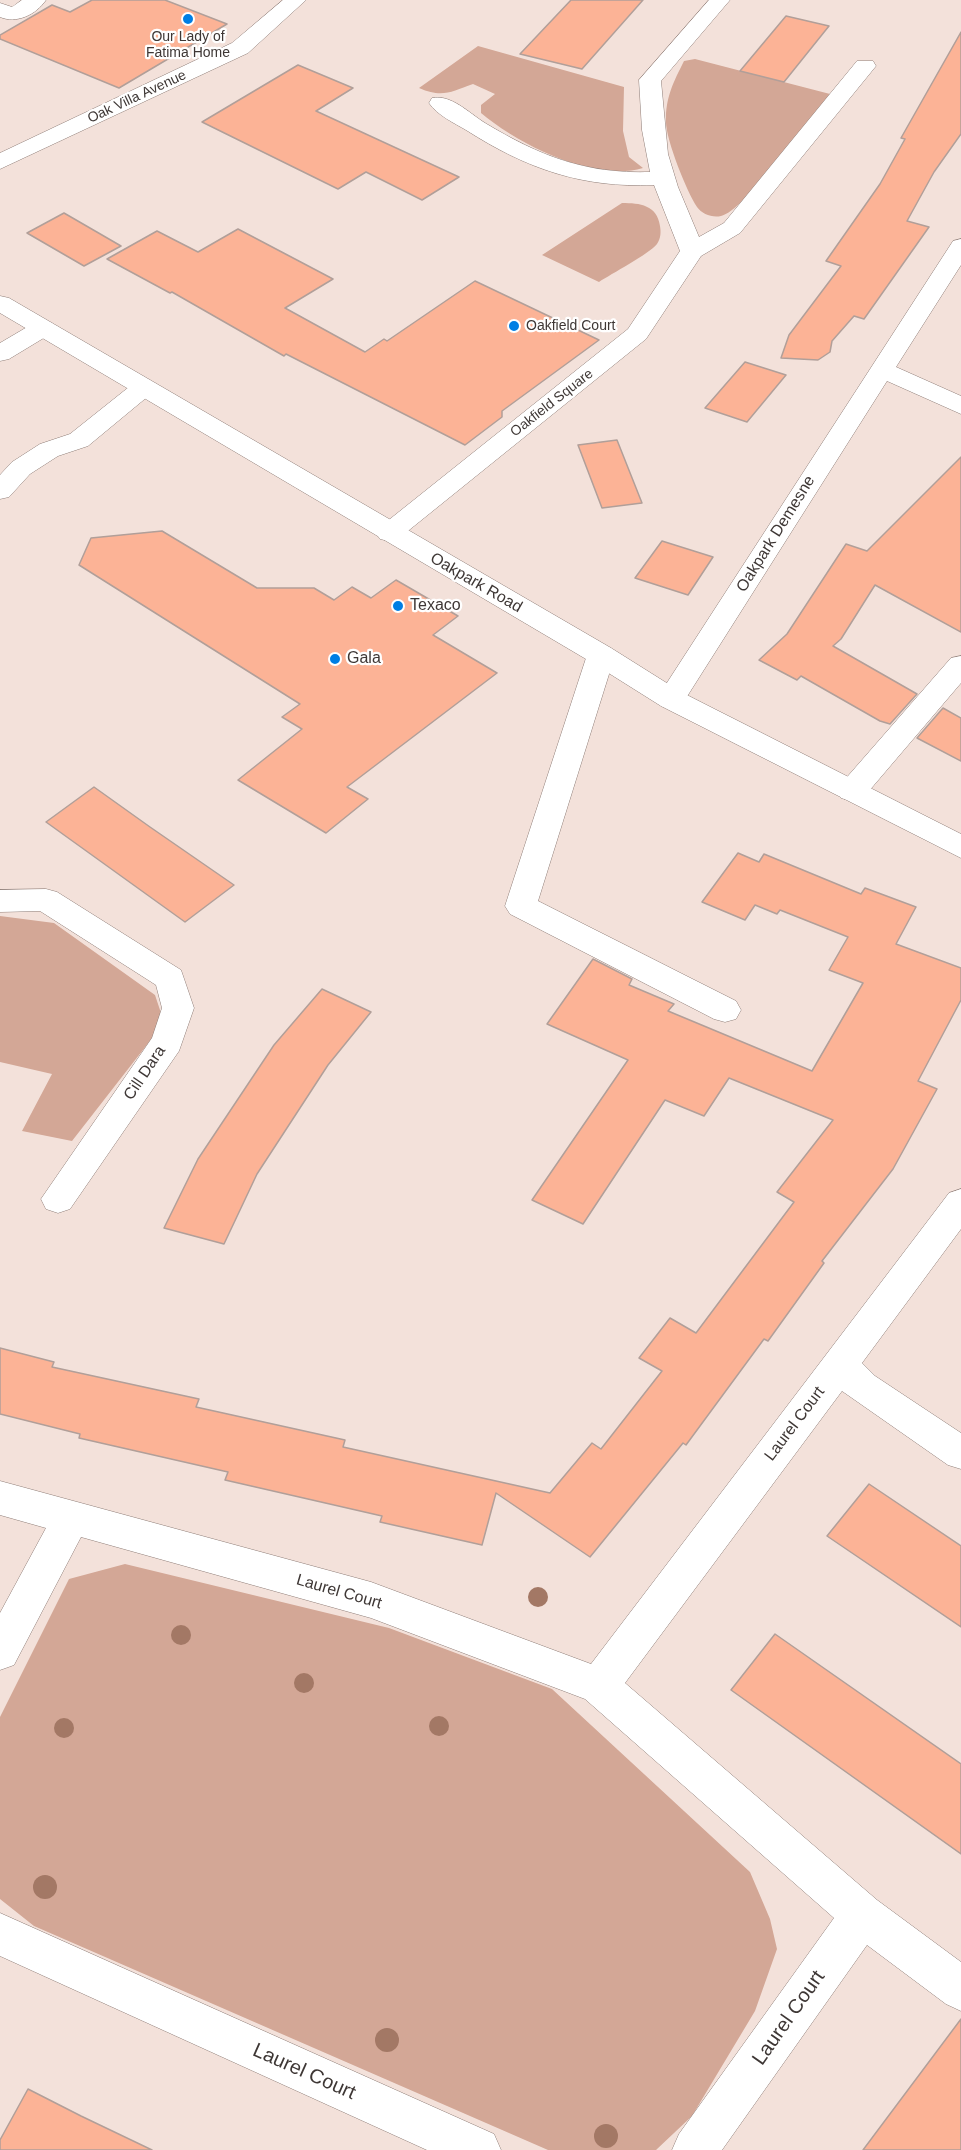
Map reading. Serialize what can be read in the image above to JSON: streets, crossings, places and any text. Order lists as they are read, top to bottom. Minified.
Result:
{"streets":{"street":["Oak Villa Avenue","Oakfield Square","Oakpark Demesne","Oakpark Road","Cill Dara","Laurel Court"]},"crossings":[["Oakfield Square","Oakpark Road"],["Oakpark Demesne","Oakpark Road"]],"places":["Our Lady of Fatima Home","Oakfield Court","Texaco","Gala"]}
